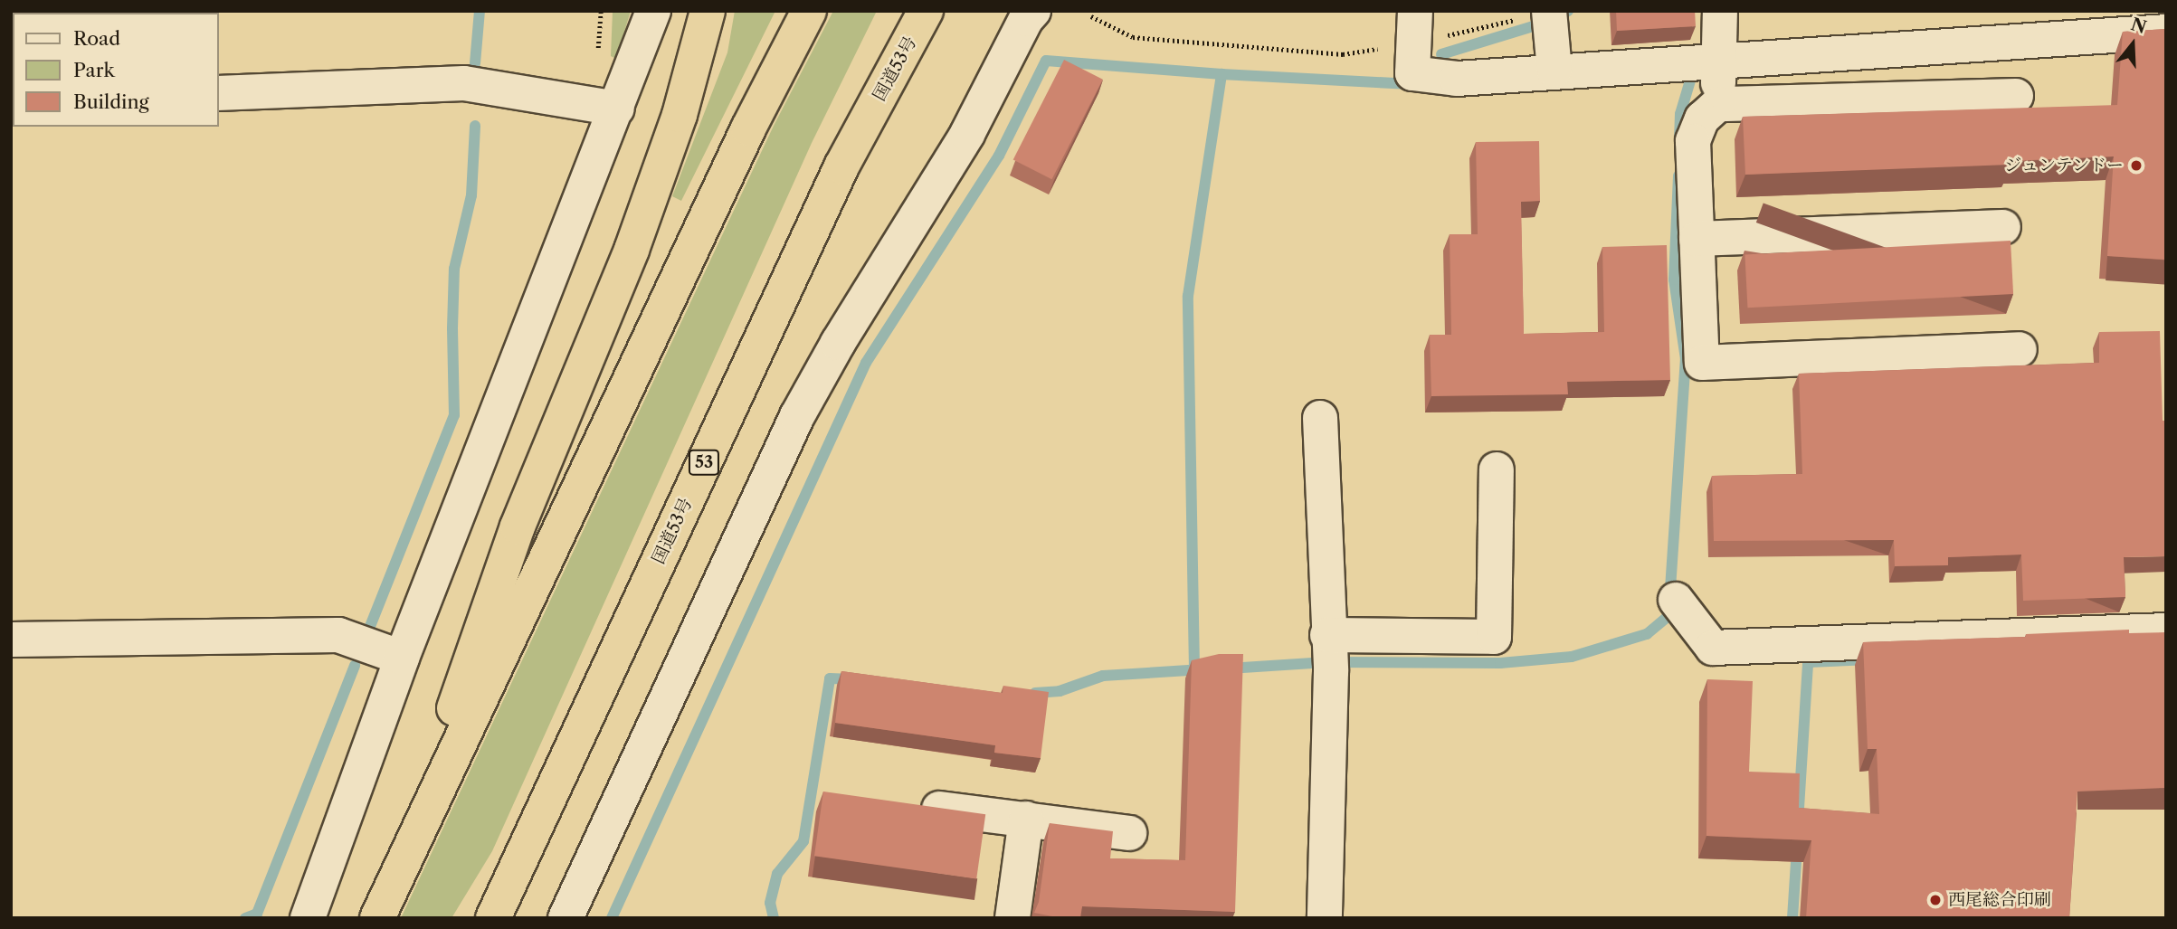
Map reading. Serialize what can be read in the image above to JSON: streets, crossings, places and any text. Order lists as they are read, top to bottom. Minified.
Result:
{"streets":{"highway":["国道53号","53"]},"places":["ジュンテンドー","西尾総合印刷"],"legend":["Road","Park","Building"],"north":"top"}
